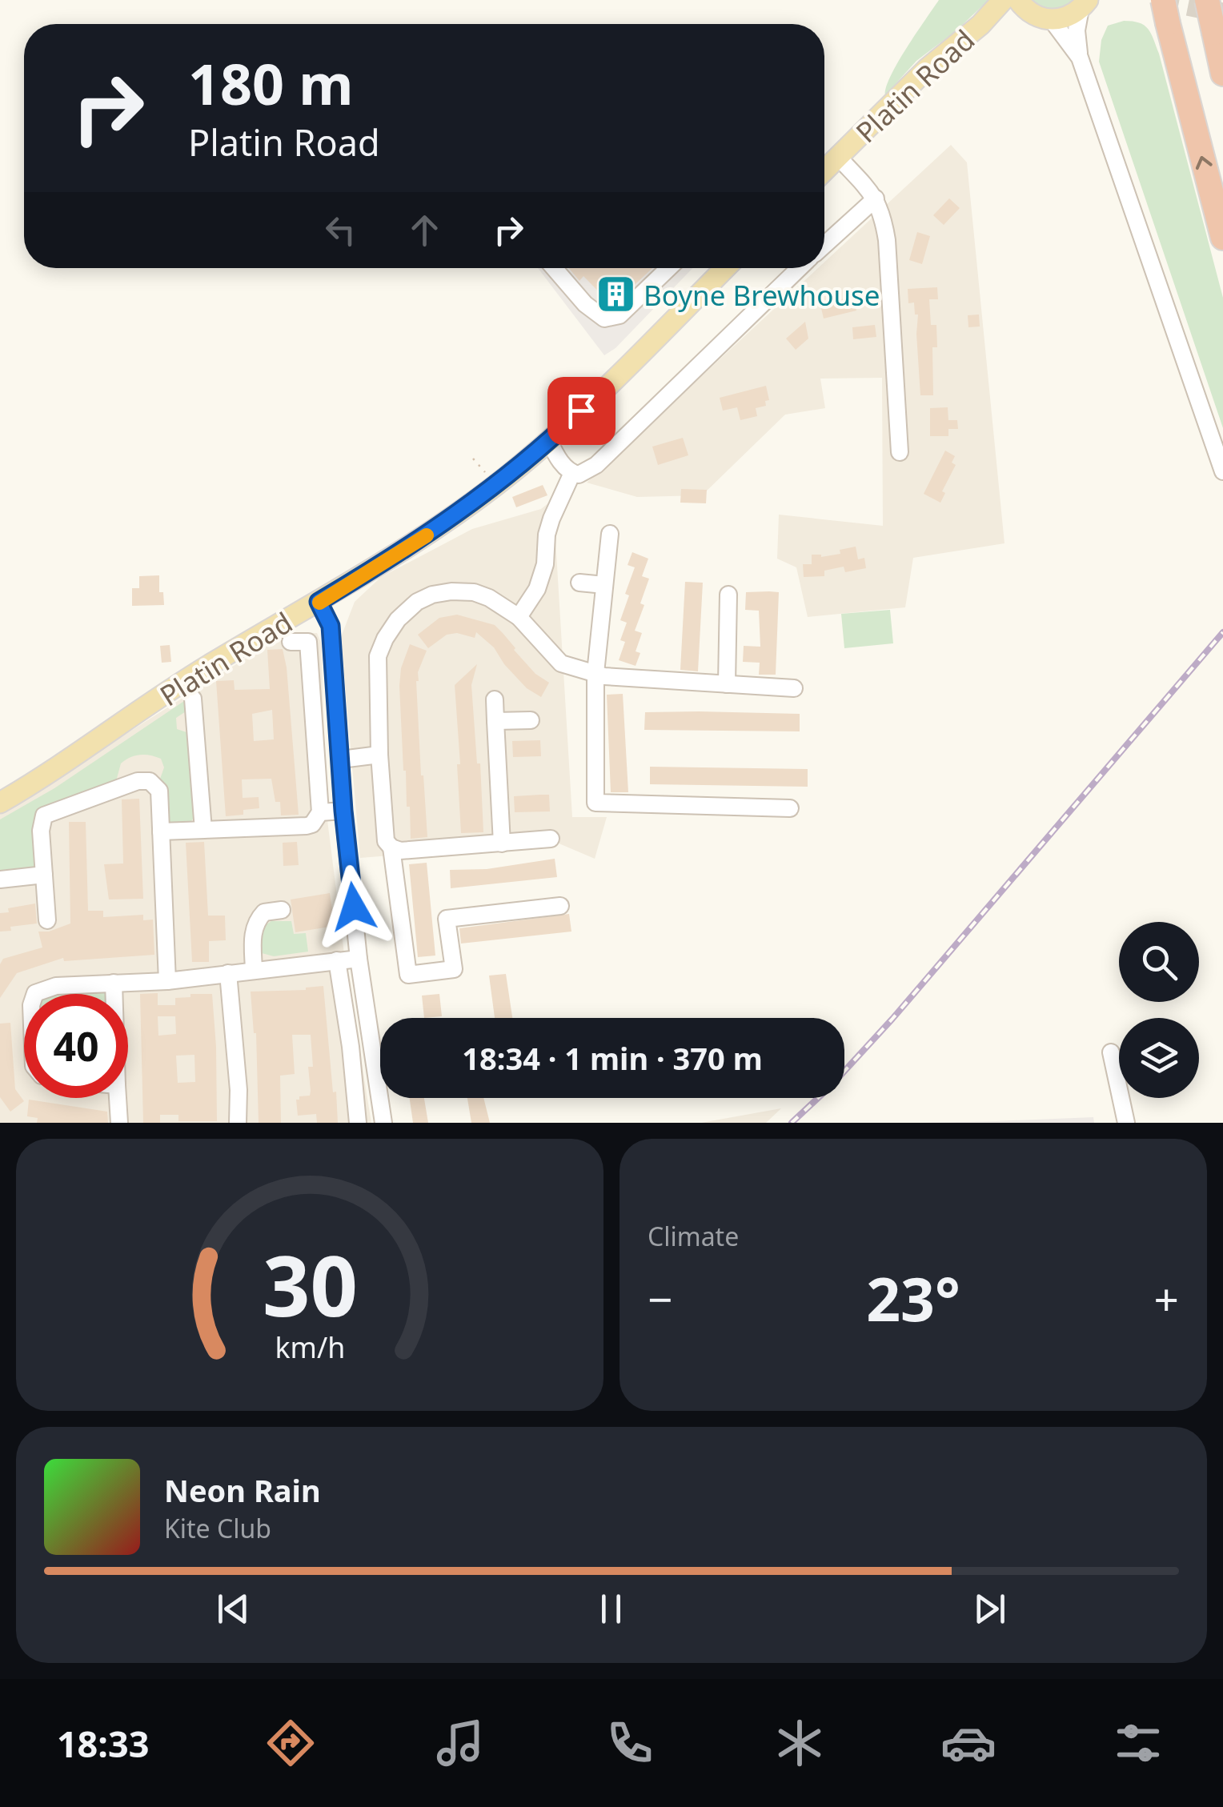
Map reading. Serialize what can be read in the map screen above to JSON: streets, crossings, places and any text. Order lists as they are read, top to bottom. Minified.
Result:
{"streets":{"main road":["Platin Road"]},"places":{"building":["Boyne Brewhouse"]},"page":{"turn":["180 m","Platin Road"],"limit":"40","trip":"18:34 · 1 min · 370 m","tile":"Climate","heat":["−","23°","+"],"song":["Neon Rain","Kite Club"],"tabs":"18:33","gauge":["30","km/h"]}}
